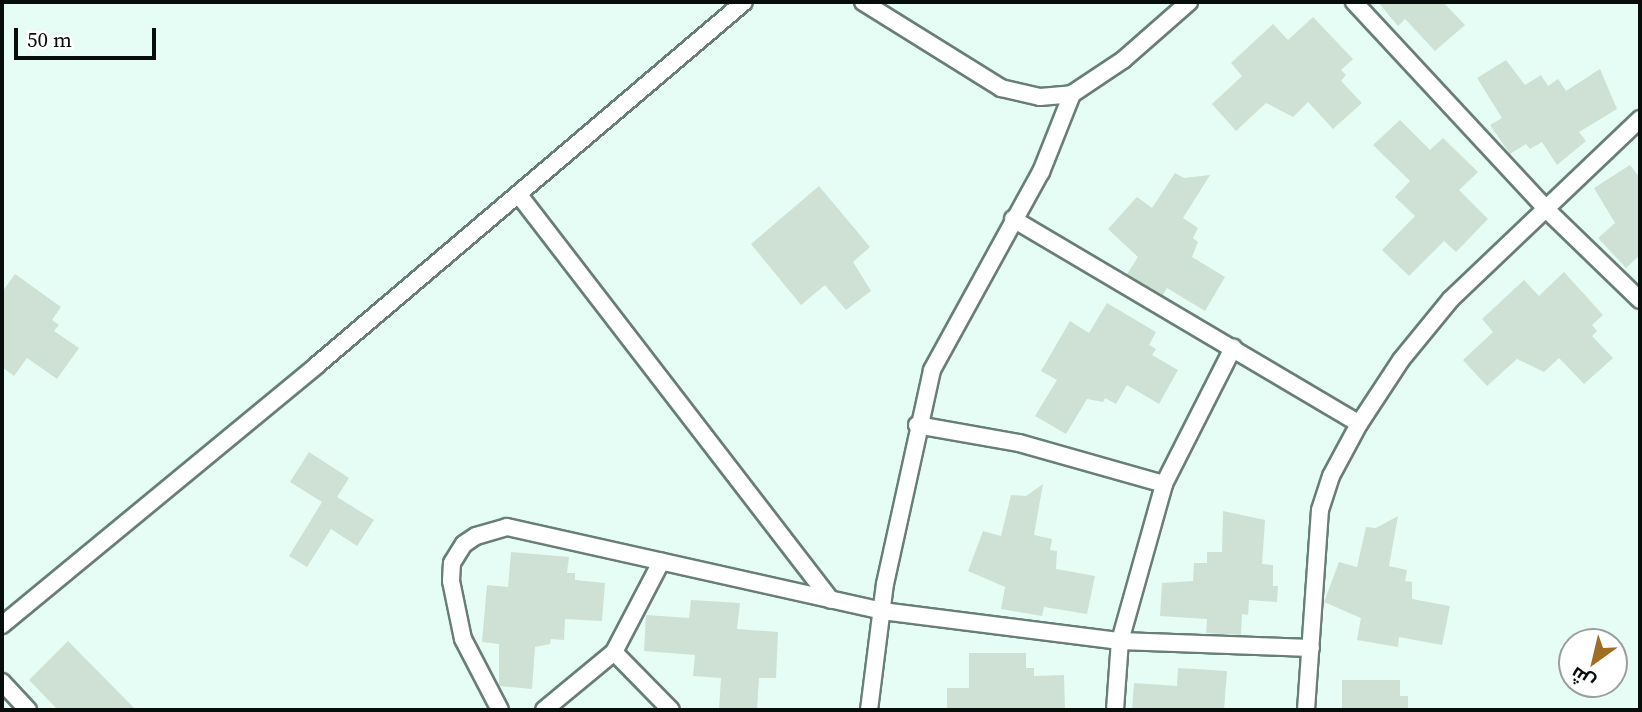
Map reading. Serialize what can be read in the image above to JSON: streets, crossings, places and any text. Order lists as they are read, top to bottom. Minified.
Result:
{"scale_bar":"50 m","north":"bottom left"}
